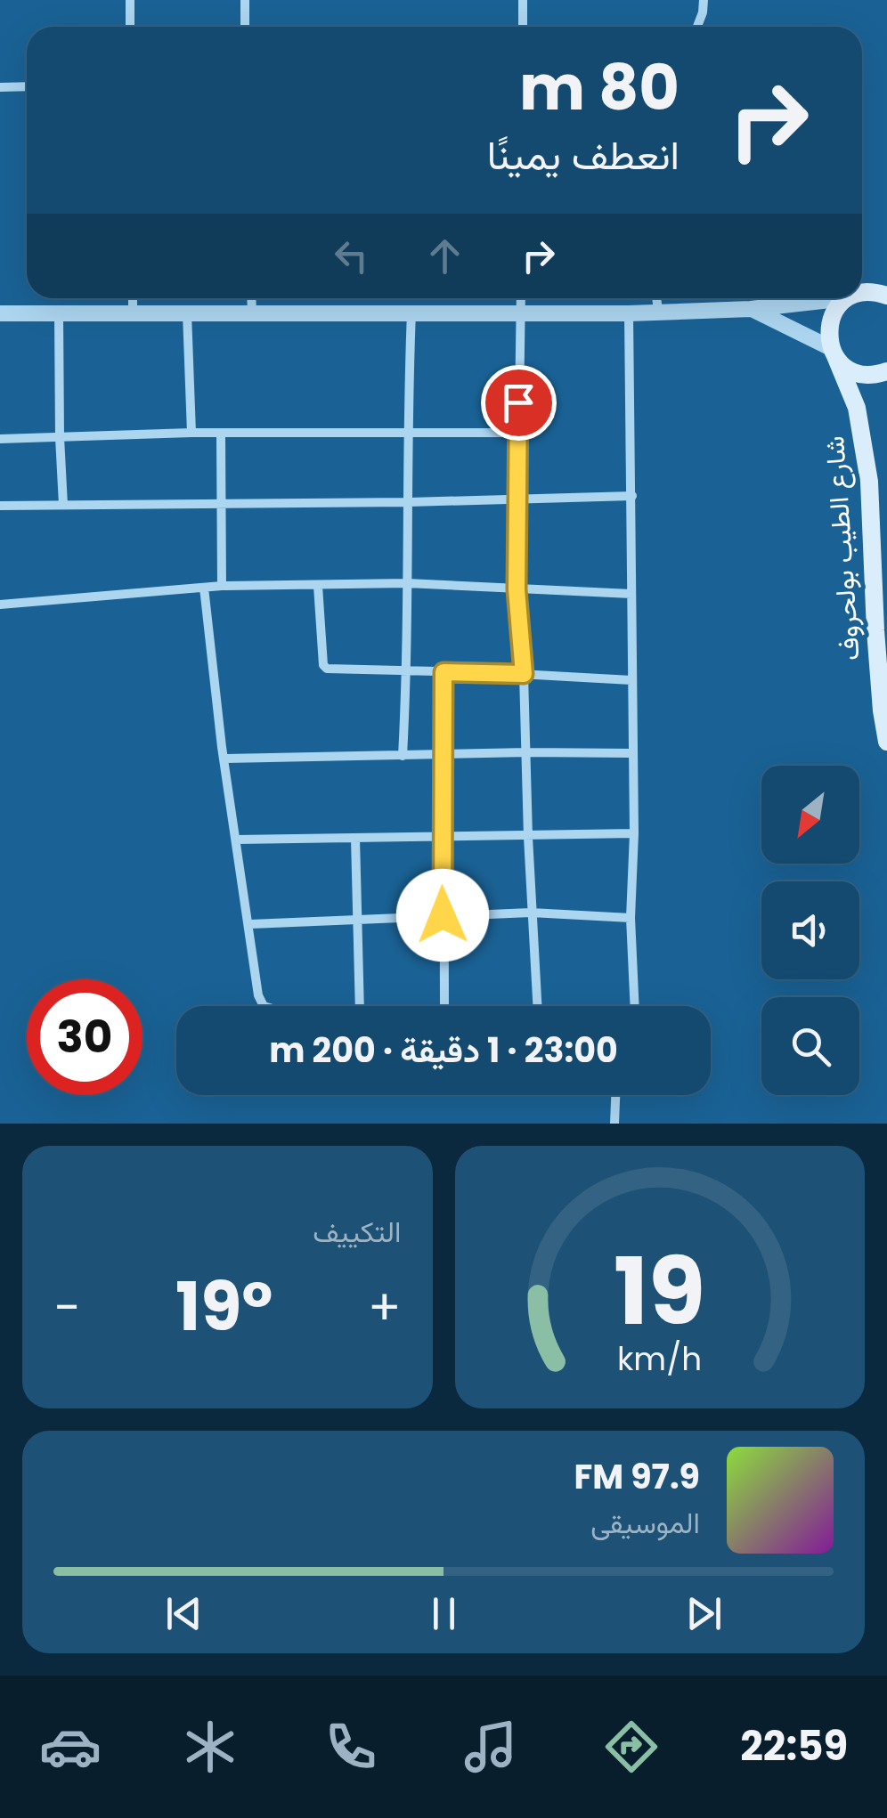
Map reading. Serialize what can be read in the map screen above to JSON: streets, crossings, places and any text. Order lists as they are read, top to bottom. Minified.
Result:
{"streets":{"main road":["شارع الطيب بولحروف"]},"north":"bottom left","page":{"turn":["80 m","انعطف يمينًا"],"limit":"30","trip":"23:00 · 1 دقيقة · 200 m","tile":"التكييف","heat":["−","19°","+"],"song":["97.9 FM","الموسيقى"],"tabs":"22:59","gauge":["19","km/h"]}}
